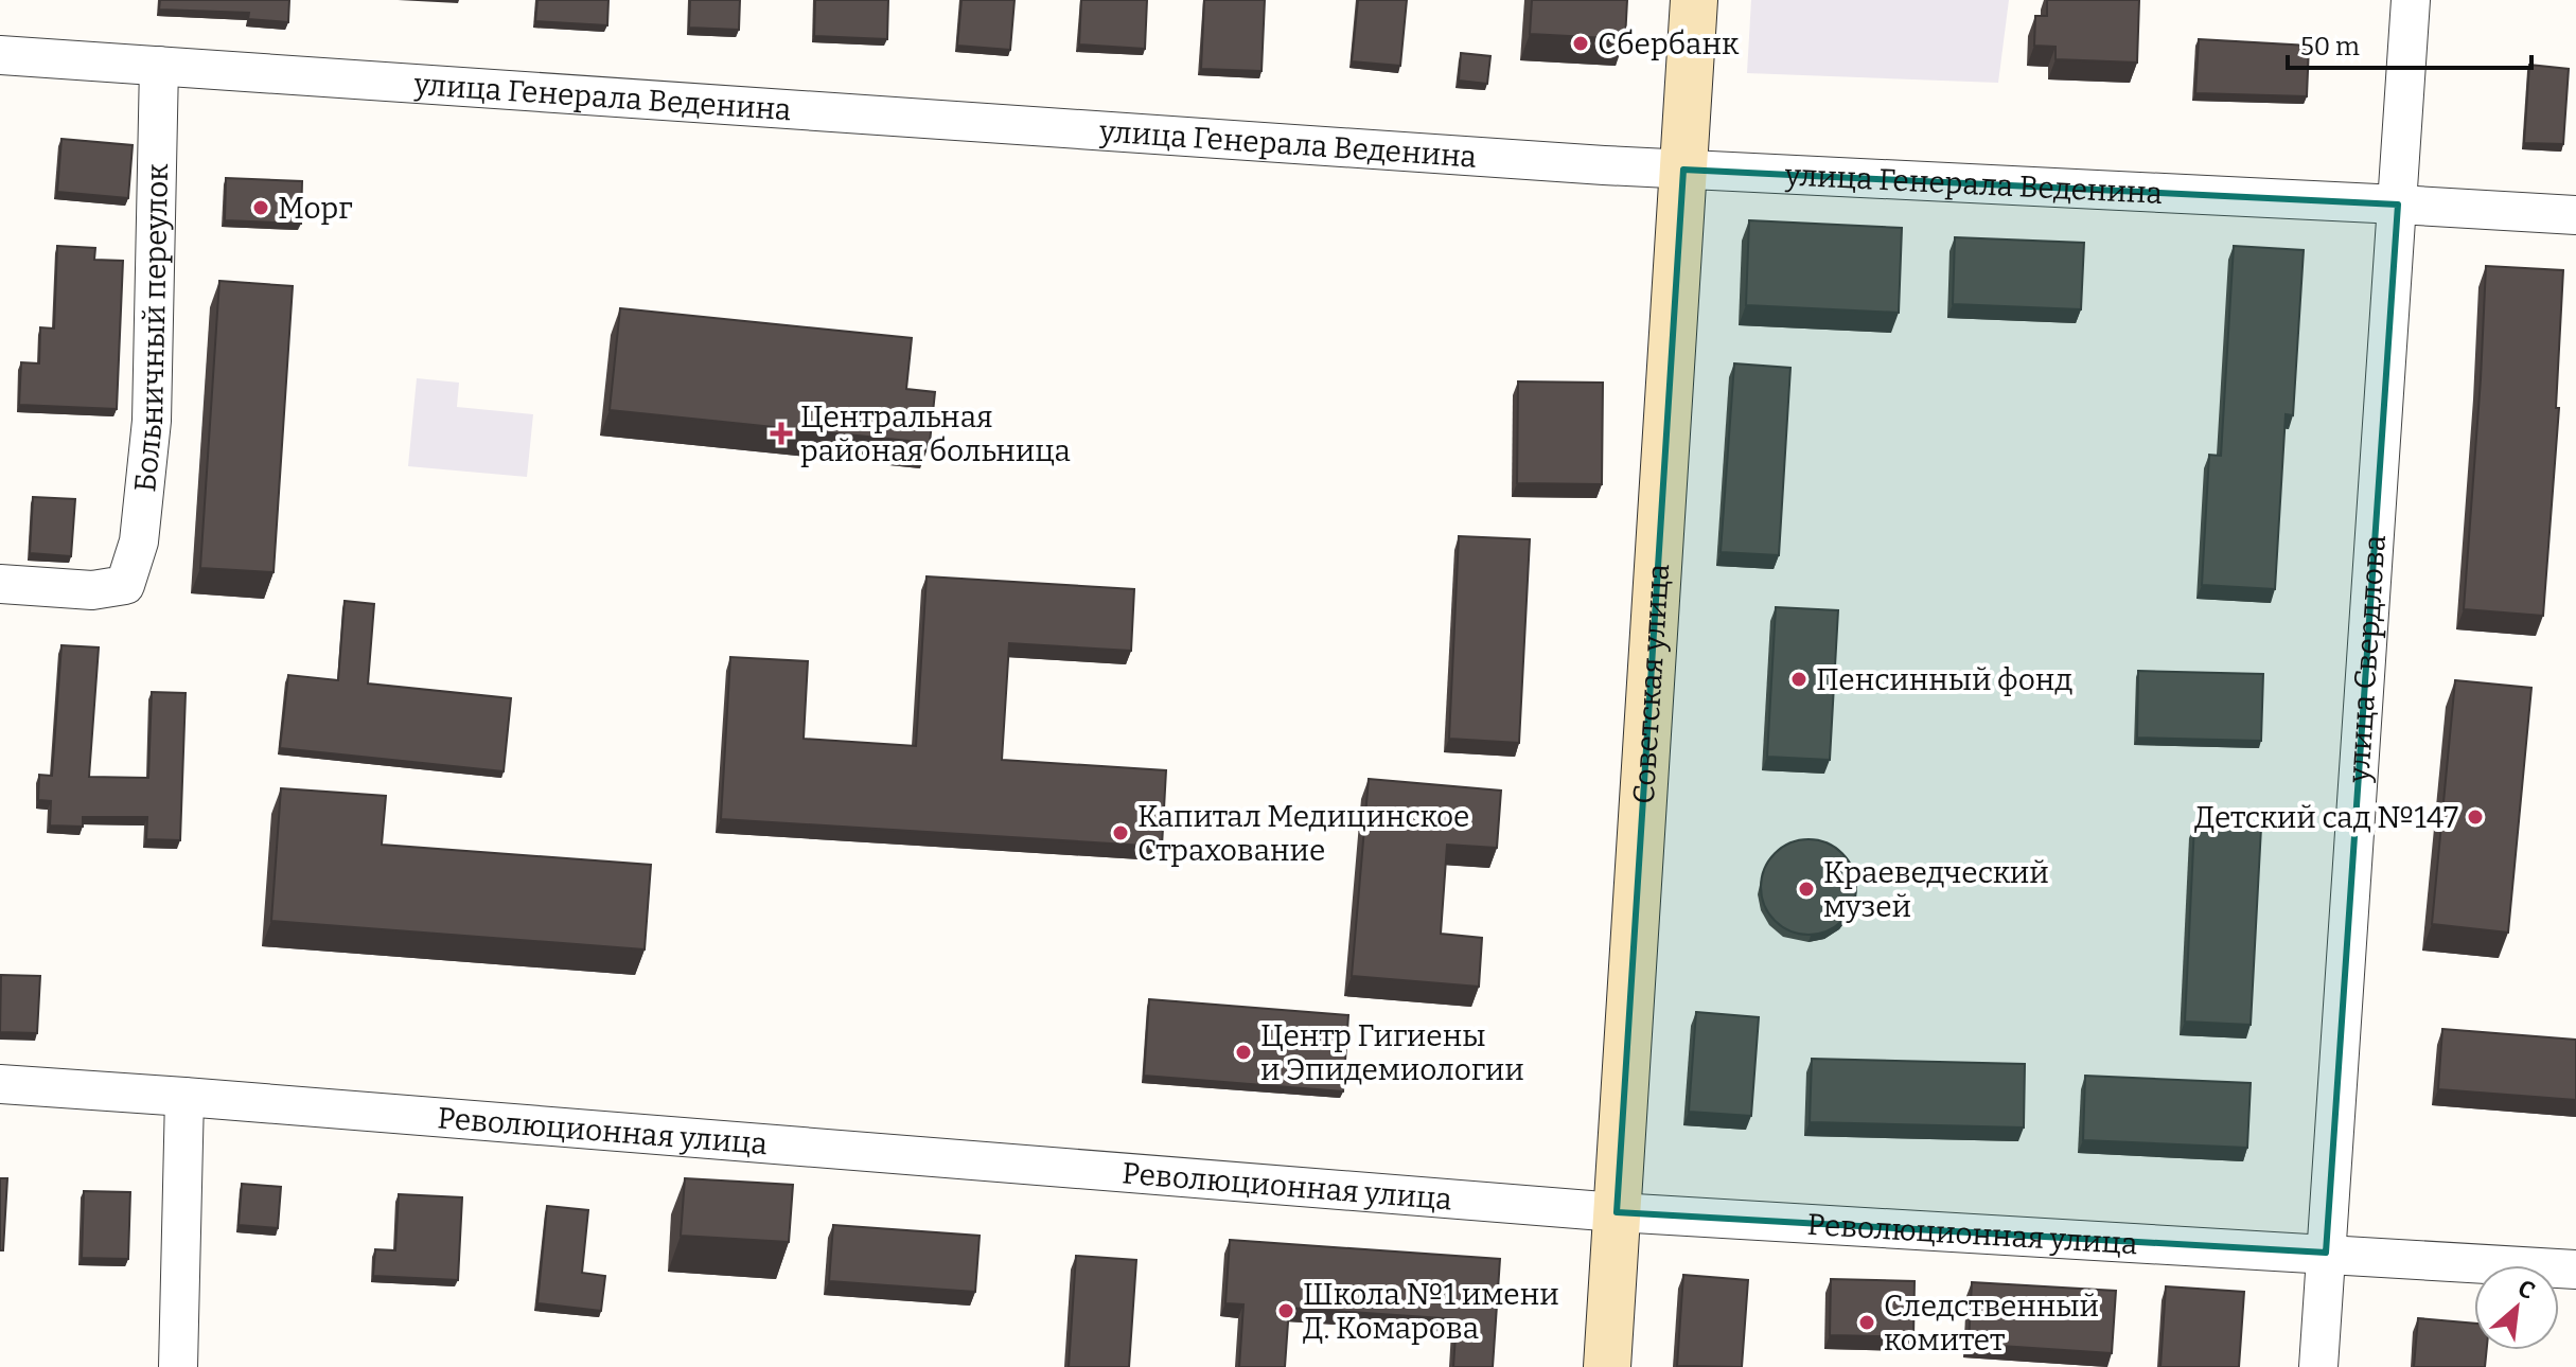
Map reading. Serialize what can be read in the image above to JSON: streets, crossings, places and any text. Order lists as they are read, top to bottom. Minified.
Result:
{"streets":{"street":["улица Генерала Веденина","Больничный переулок","улица Свердлова","Советская улица","Революционная улица"]},"crossings":[["улица Генерала Веденина","Больничный переулок"],["улица Генерала Веденина","улица Свердлова"],["улица Генерала Веденина","Советская улица"],["улица Свердлова","Революционная улица"],["Советская улица","Революционная улица"]],"places":{"other":["Сбербанк","Морг","Пенсинный фонд","Детский сад №147","Капитал Медицинское Страхование","Краеведческий музей","Центр Гигиены и Эпидемиологии","Школа №1 имени Д. Комарова","Следственный комитет"],"health":["Центральная районая больница"]},"scale_bar":"50 m","north":"top right"}
